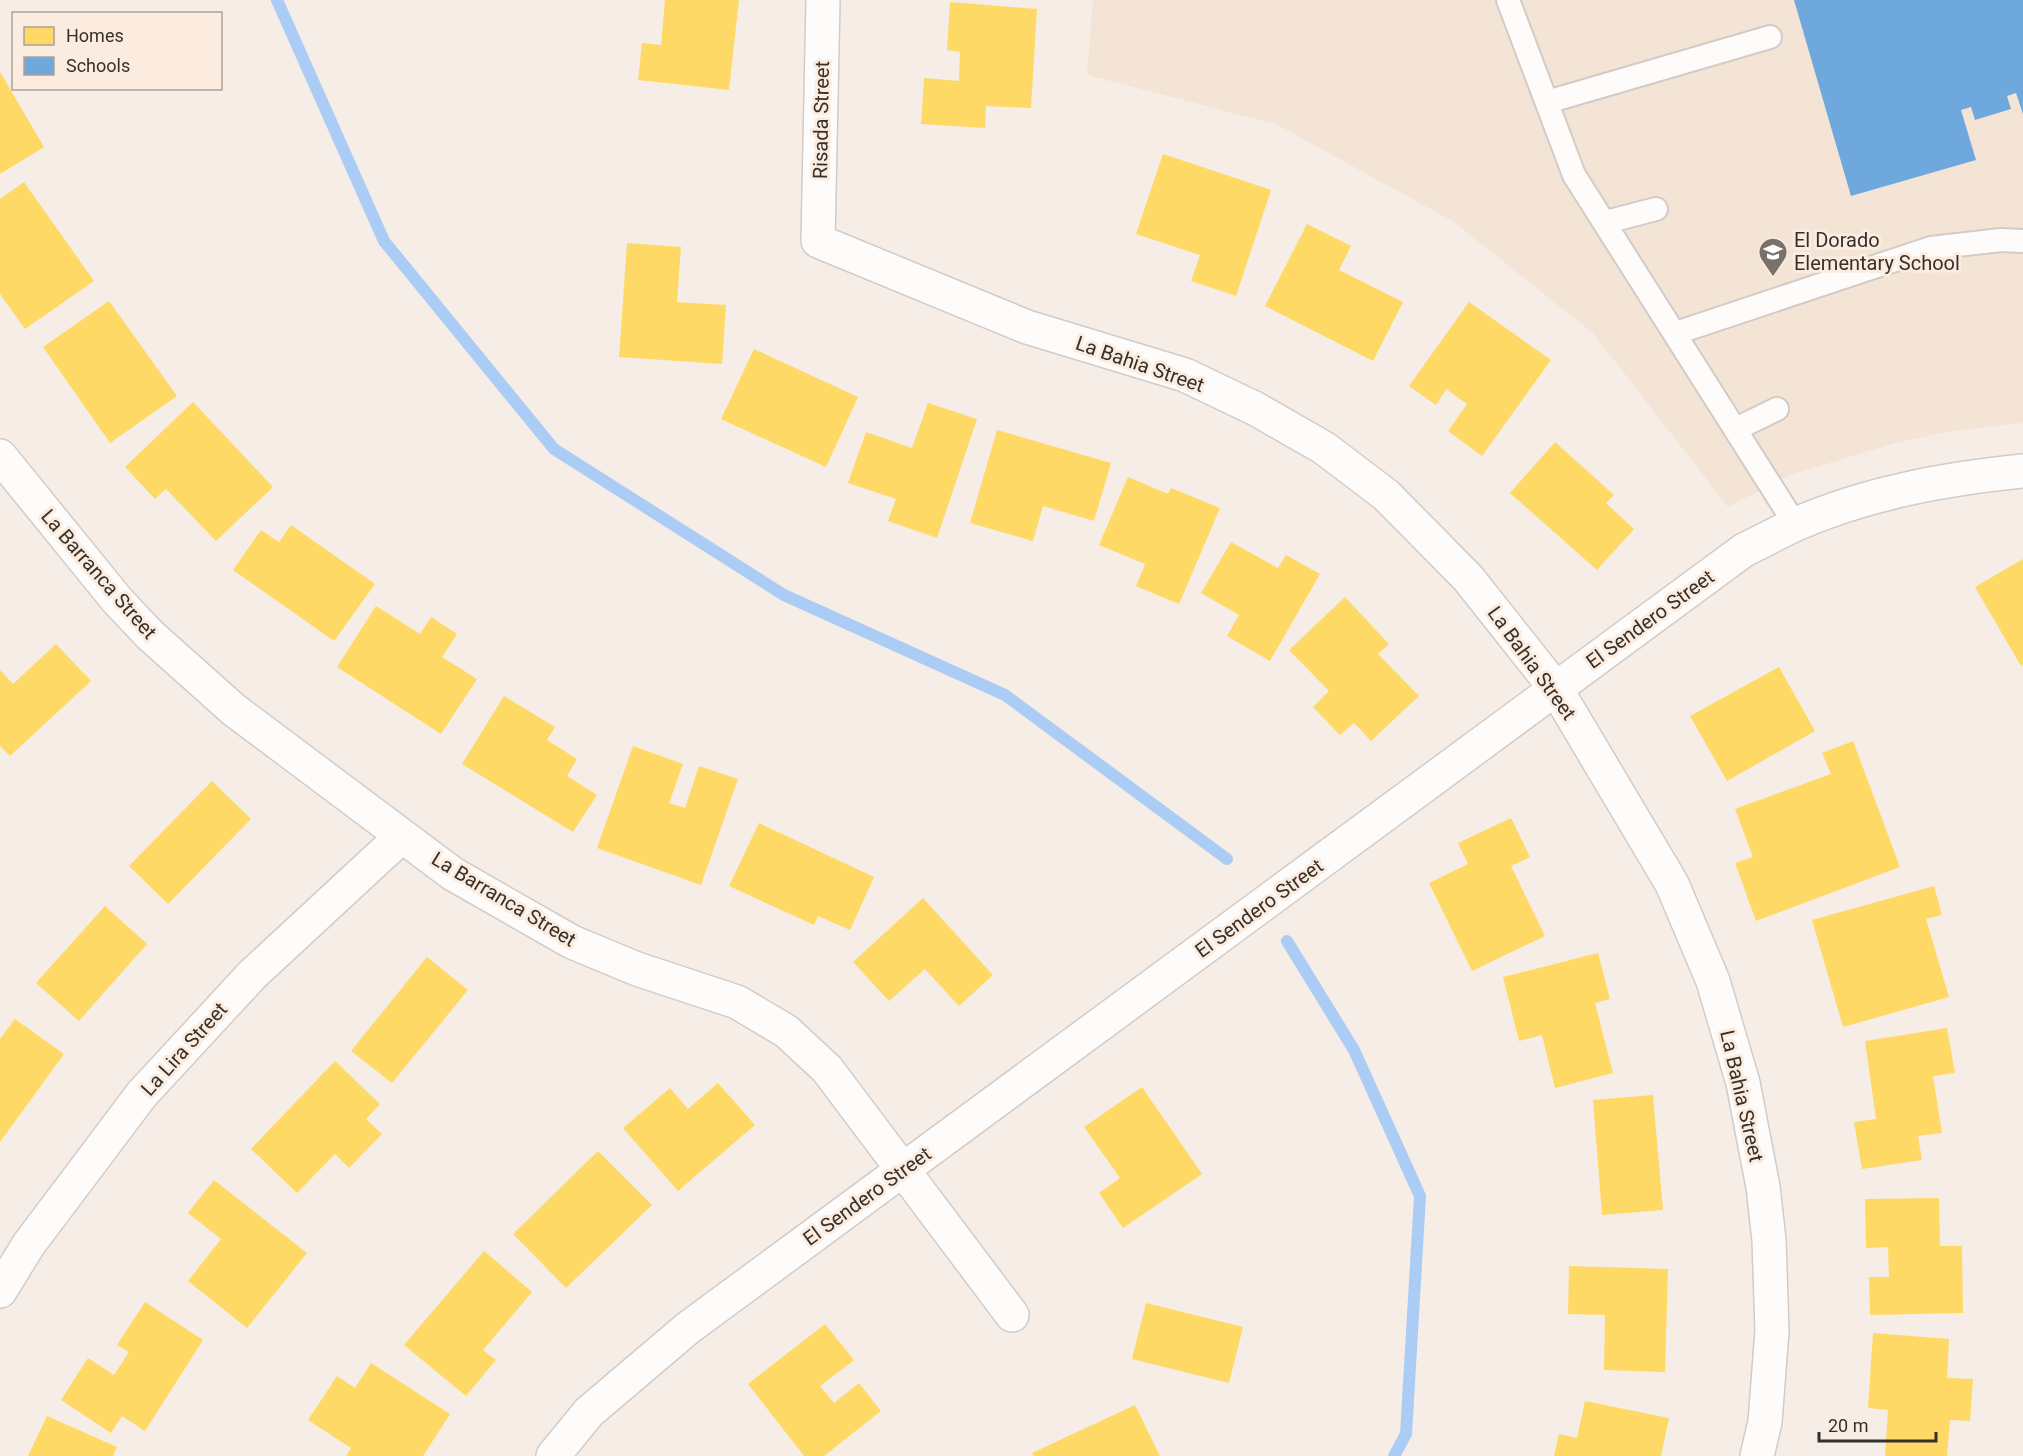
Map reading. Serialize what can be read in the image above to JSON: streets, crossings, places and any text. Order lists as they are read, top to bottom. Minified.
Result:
{"streets":{"street":["Risada Street","La Bahia Street","La Barranca Street","El Sendero Street","La Lira Street"]},"crossings":[["Risada Street","La Bahia Street"],["La Bahia Street","El Sendero Street"],["La Barranca Street","El Sendero Street"],["La Barranca Street","La Lira Street"]],"places":{"school or university":["El Dorado Elementary School"]},"legend":["Homes","Schools"],"scale_bar":"20 m"}
